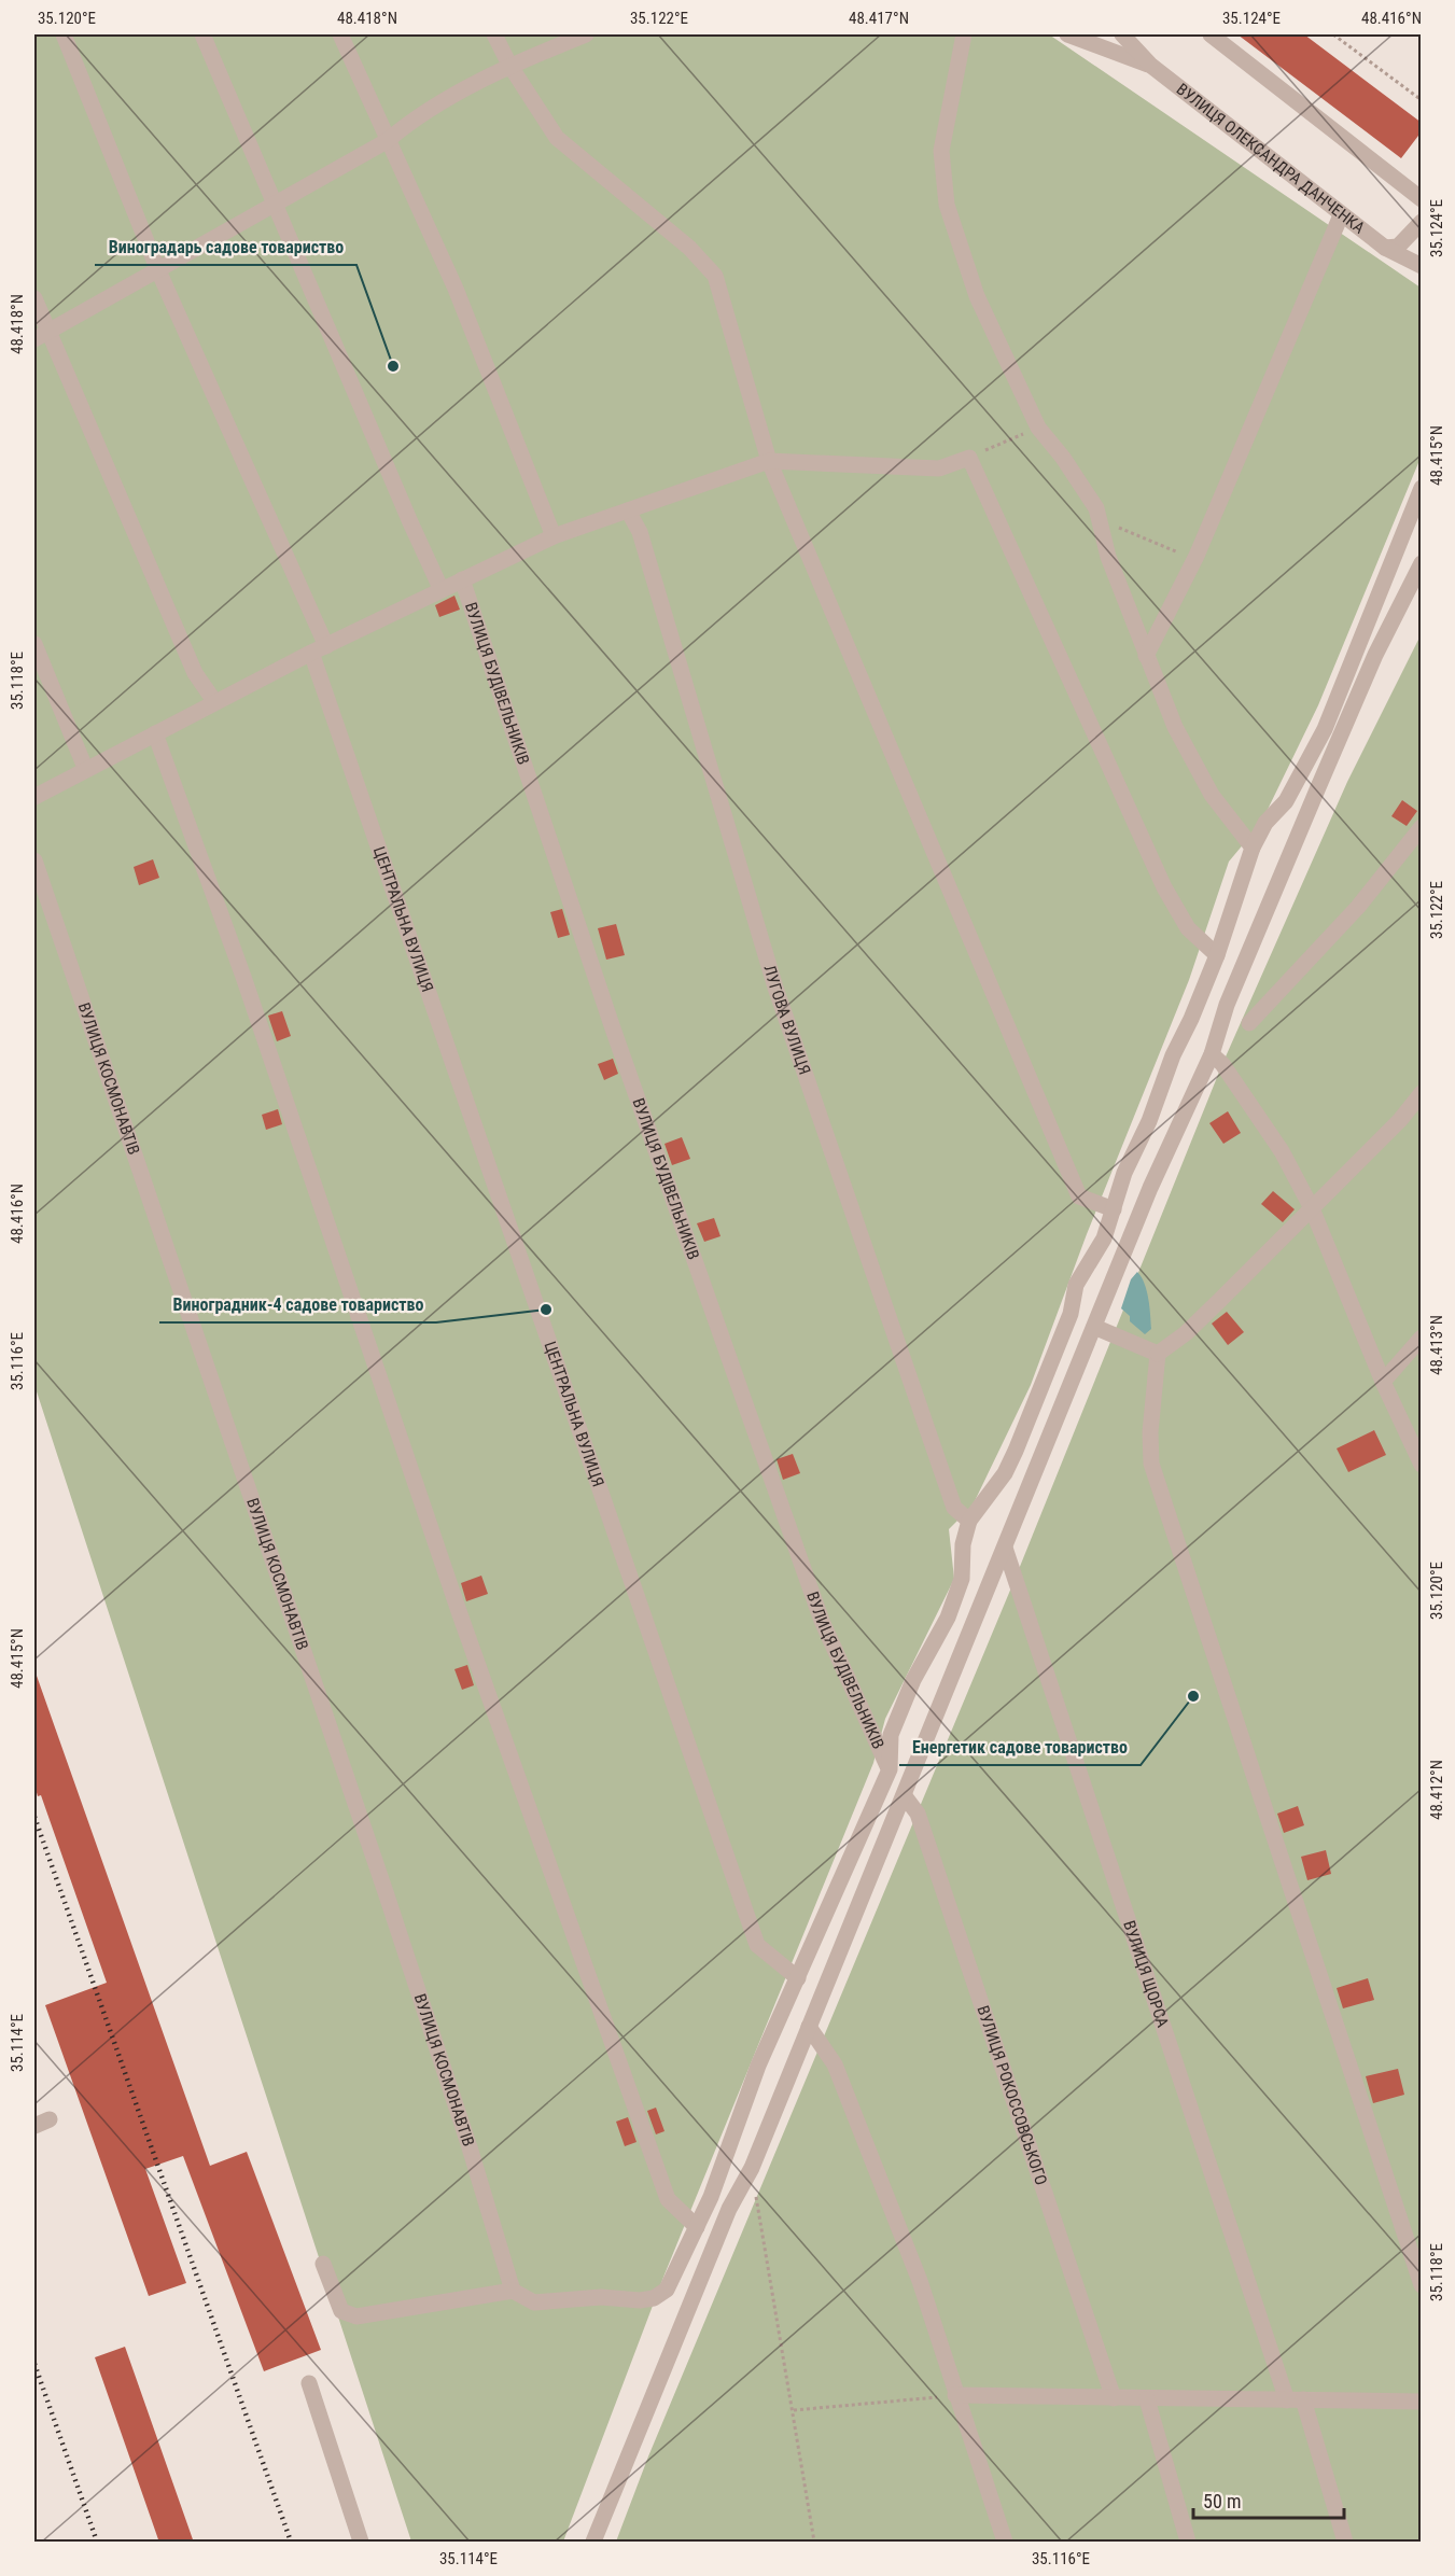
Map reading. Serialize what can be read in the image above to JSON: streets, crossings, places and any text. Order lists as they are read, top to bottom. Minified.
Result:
{"streets":{"street":["ВУЛИЦЯ ОЛЕКСАНДРА ДАНЧЕНКА","ВУЛИЦЯ БУДІВЕЛЬНИКІВ","ЦЕНТРАЛЬНА ВУЛИЦЯ","ЛУГОВА ВУЛИЦЯ","ВУЛИЦЯ КОСМОНАВТІВ","ВУЛИЦЯ ЩОРСА","ВУЛИЦЯ РОКОССОВСЬКОГО"]},"places":["Виноградарь садове товариство","Виноградник-4 садове товариство","Енергетик садове товариство"],"scale_bar":"50 m","coordinates":["35.120°E","48.418°N","35.122°E","48.417°N","35.124°E","48.416°N","48.415°N","35.118°E","48.413°N","35.116°E","48.412°N","35.114°E"]}
